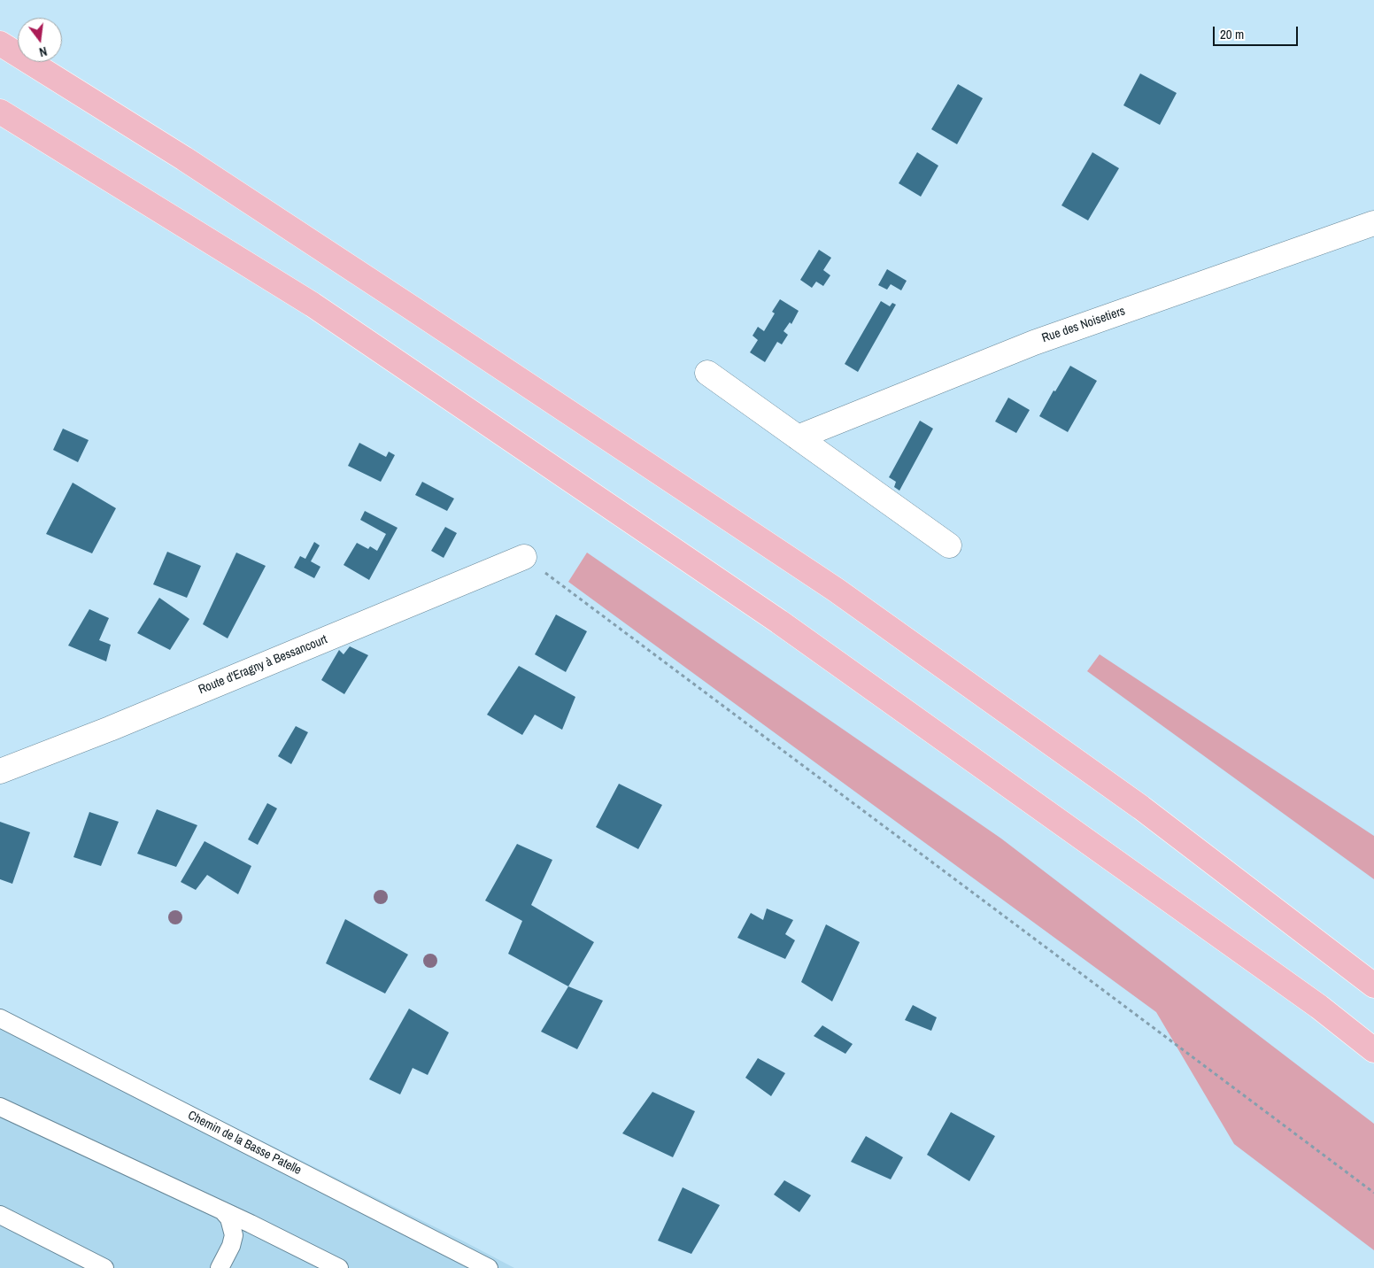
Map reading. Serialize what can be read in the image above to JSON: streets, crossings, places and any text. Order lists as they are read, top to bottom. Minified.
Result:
{"streets":{"street":["Rue des Noisetiers","Route d'Eragny à Bessancourt"],"lane":["Chemin de la Basse Patelle"]},"scale_bar":"20 m","north":"bottom"}
